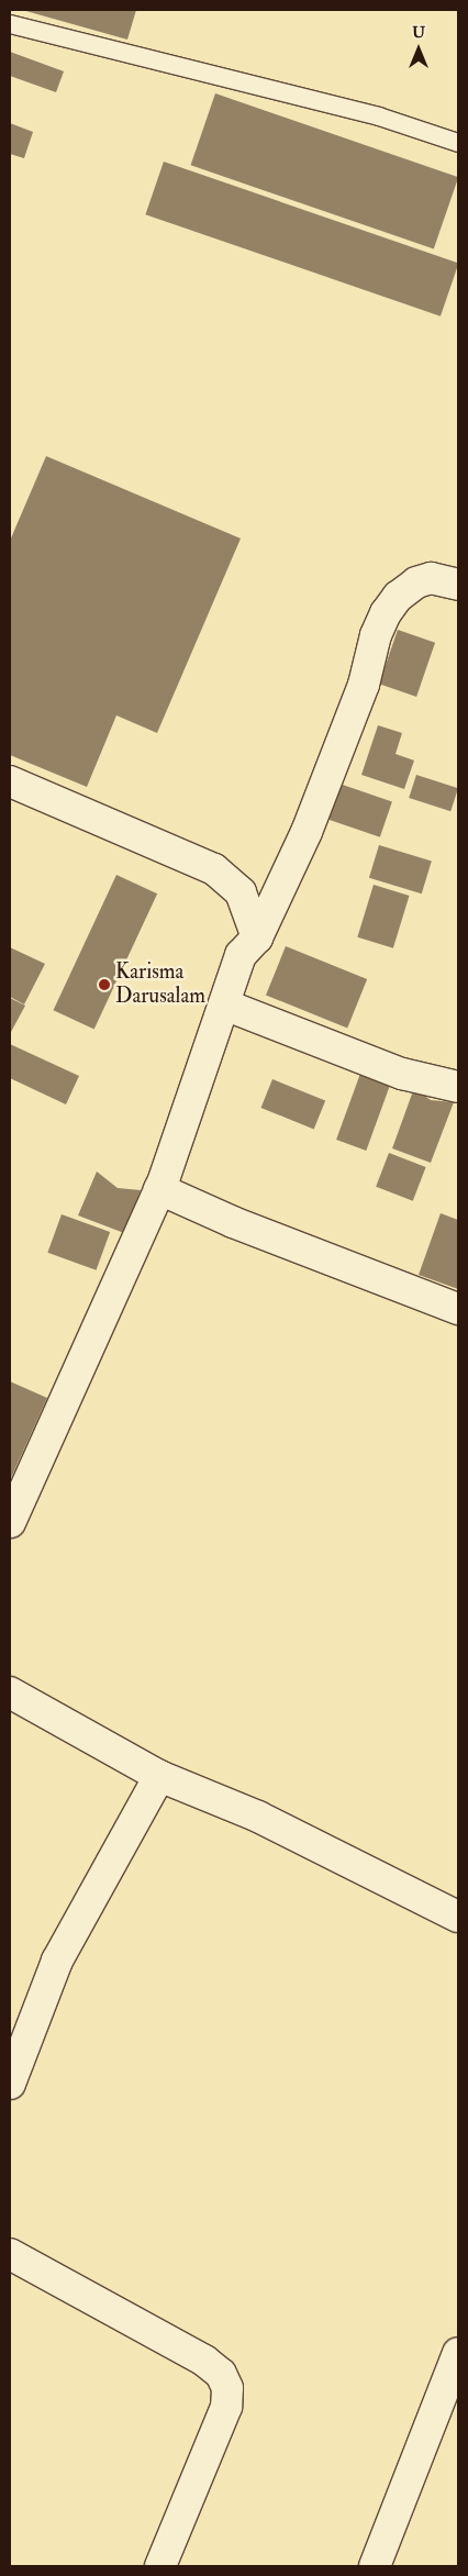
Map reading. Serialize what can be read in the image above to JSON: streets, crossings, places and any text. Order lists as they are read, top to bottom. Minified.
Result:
{"places":["Karisma Darusalam"],"north":"top"}
